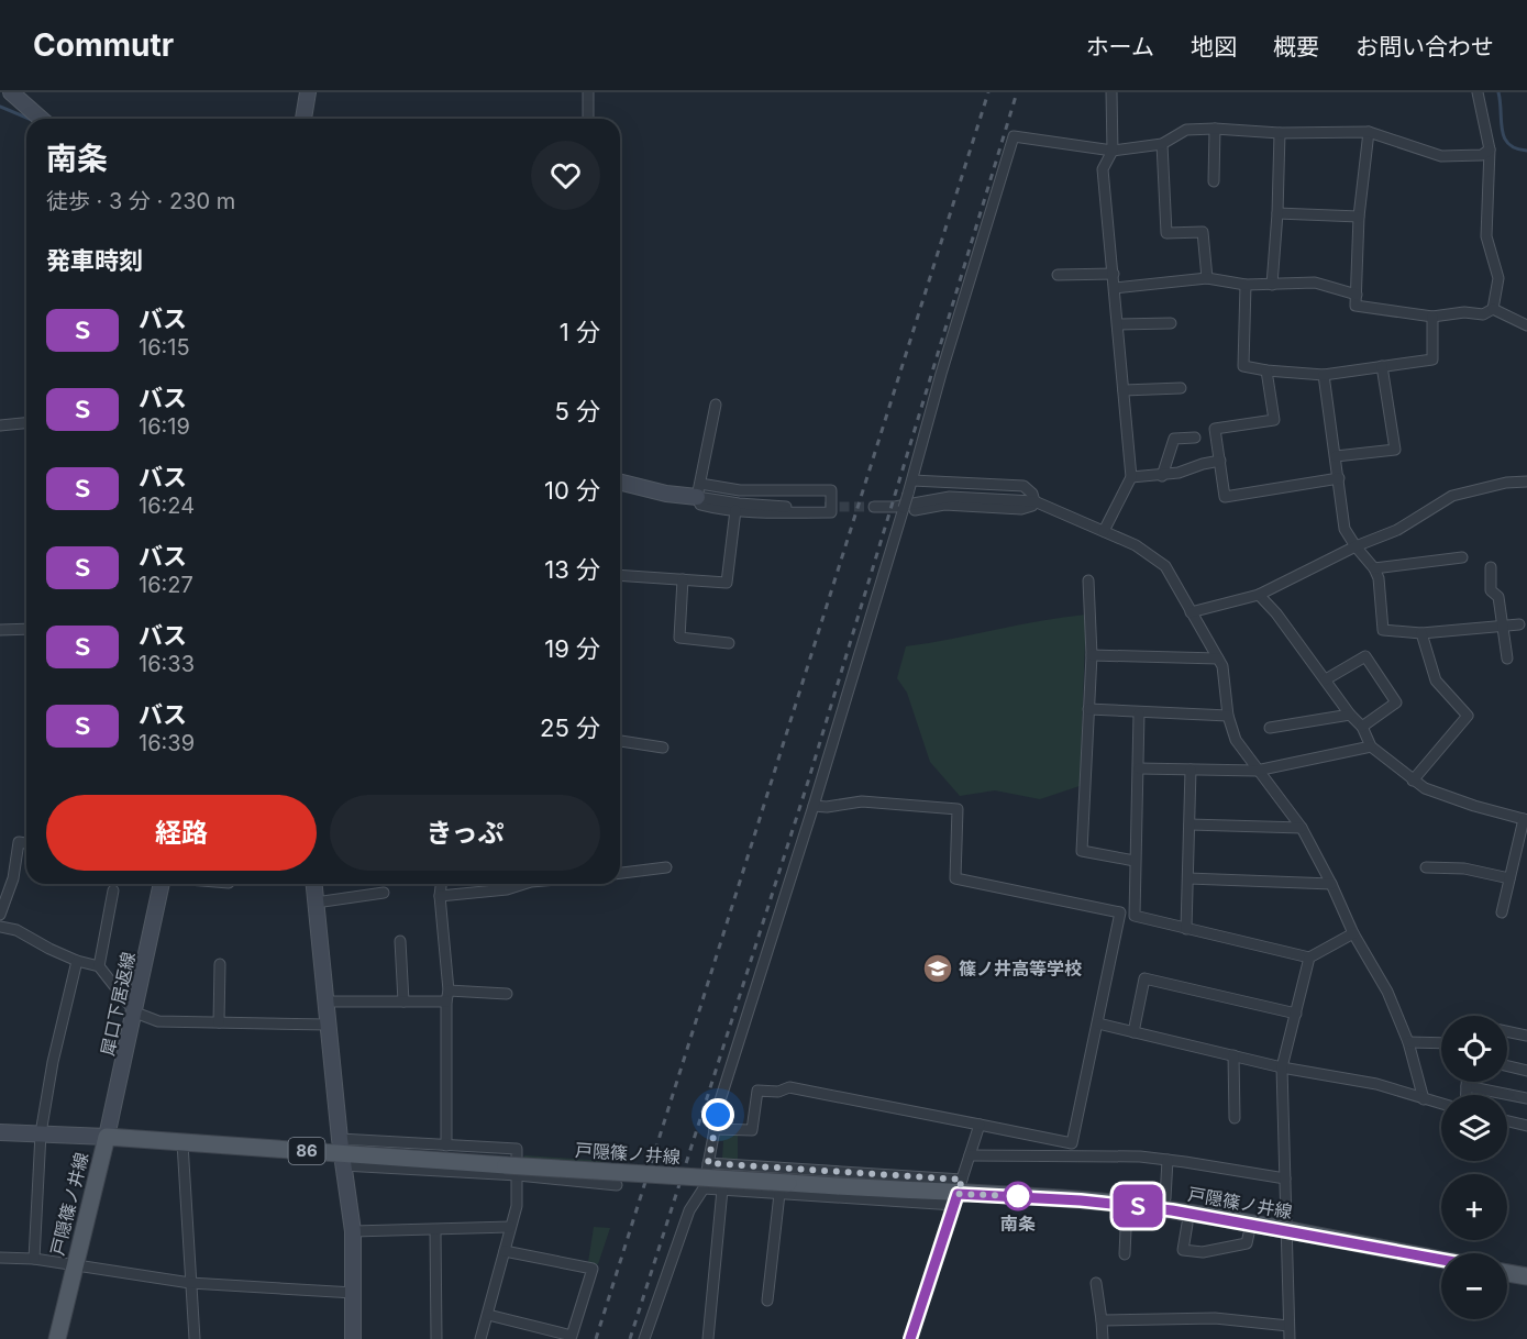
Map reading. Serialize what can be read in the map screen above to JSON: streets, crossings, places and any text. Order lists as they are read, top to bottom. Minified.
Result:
{"streets":{"main road":["86","戸隠篠ノ井線"],"street":["犀口下居返線"]},"crossings":[["犀口下居返線","戸隠篠ノ井線"]],"places":{"school or university":["篠ノ井高等学校"],"other":["南条"]},"lines":["bus line Ｓ"],"page":{"header":"Commutr","nav":["ホーム","地図","概要","お問い合わせ"],"on_map":"Ｓ","heading":[["南条","徒歩 · 3 分 · 230 m"],"発車時刻"],"list":[{"mark":"Ｓ","name":"バス","note":"16:15","value":"1 分"},{"mark":"Ｓ","name":"バス","note":"16:19","value":"5 分"},{"mark":"Ｓ","name":"バス","note":"16:24","value":"10 分"},{"mark":"Ｓ","name":"バス","note":"16:27","value":"13 分"},{"mark":"Ｓ","name":"バス","note":"16:33","value":"19 分"},{"mark":"Ｓ","name":"バス","note":"16:39","value":"25 分"}],"buttons":["経路","きっぷ"],"map_buttons":["+","−"]}}
